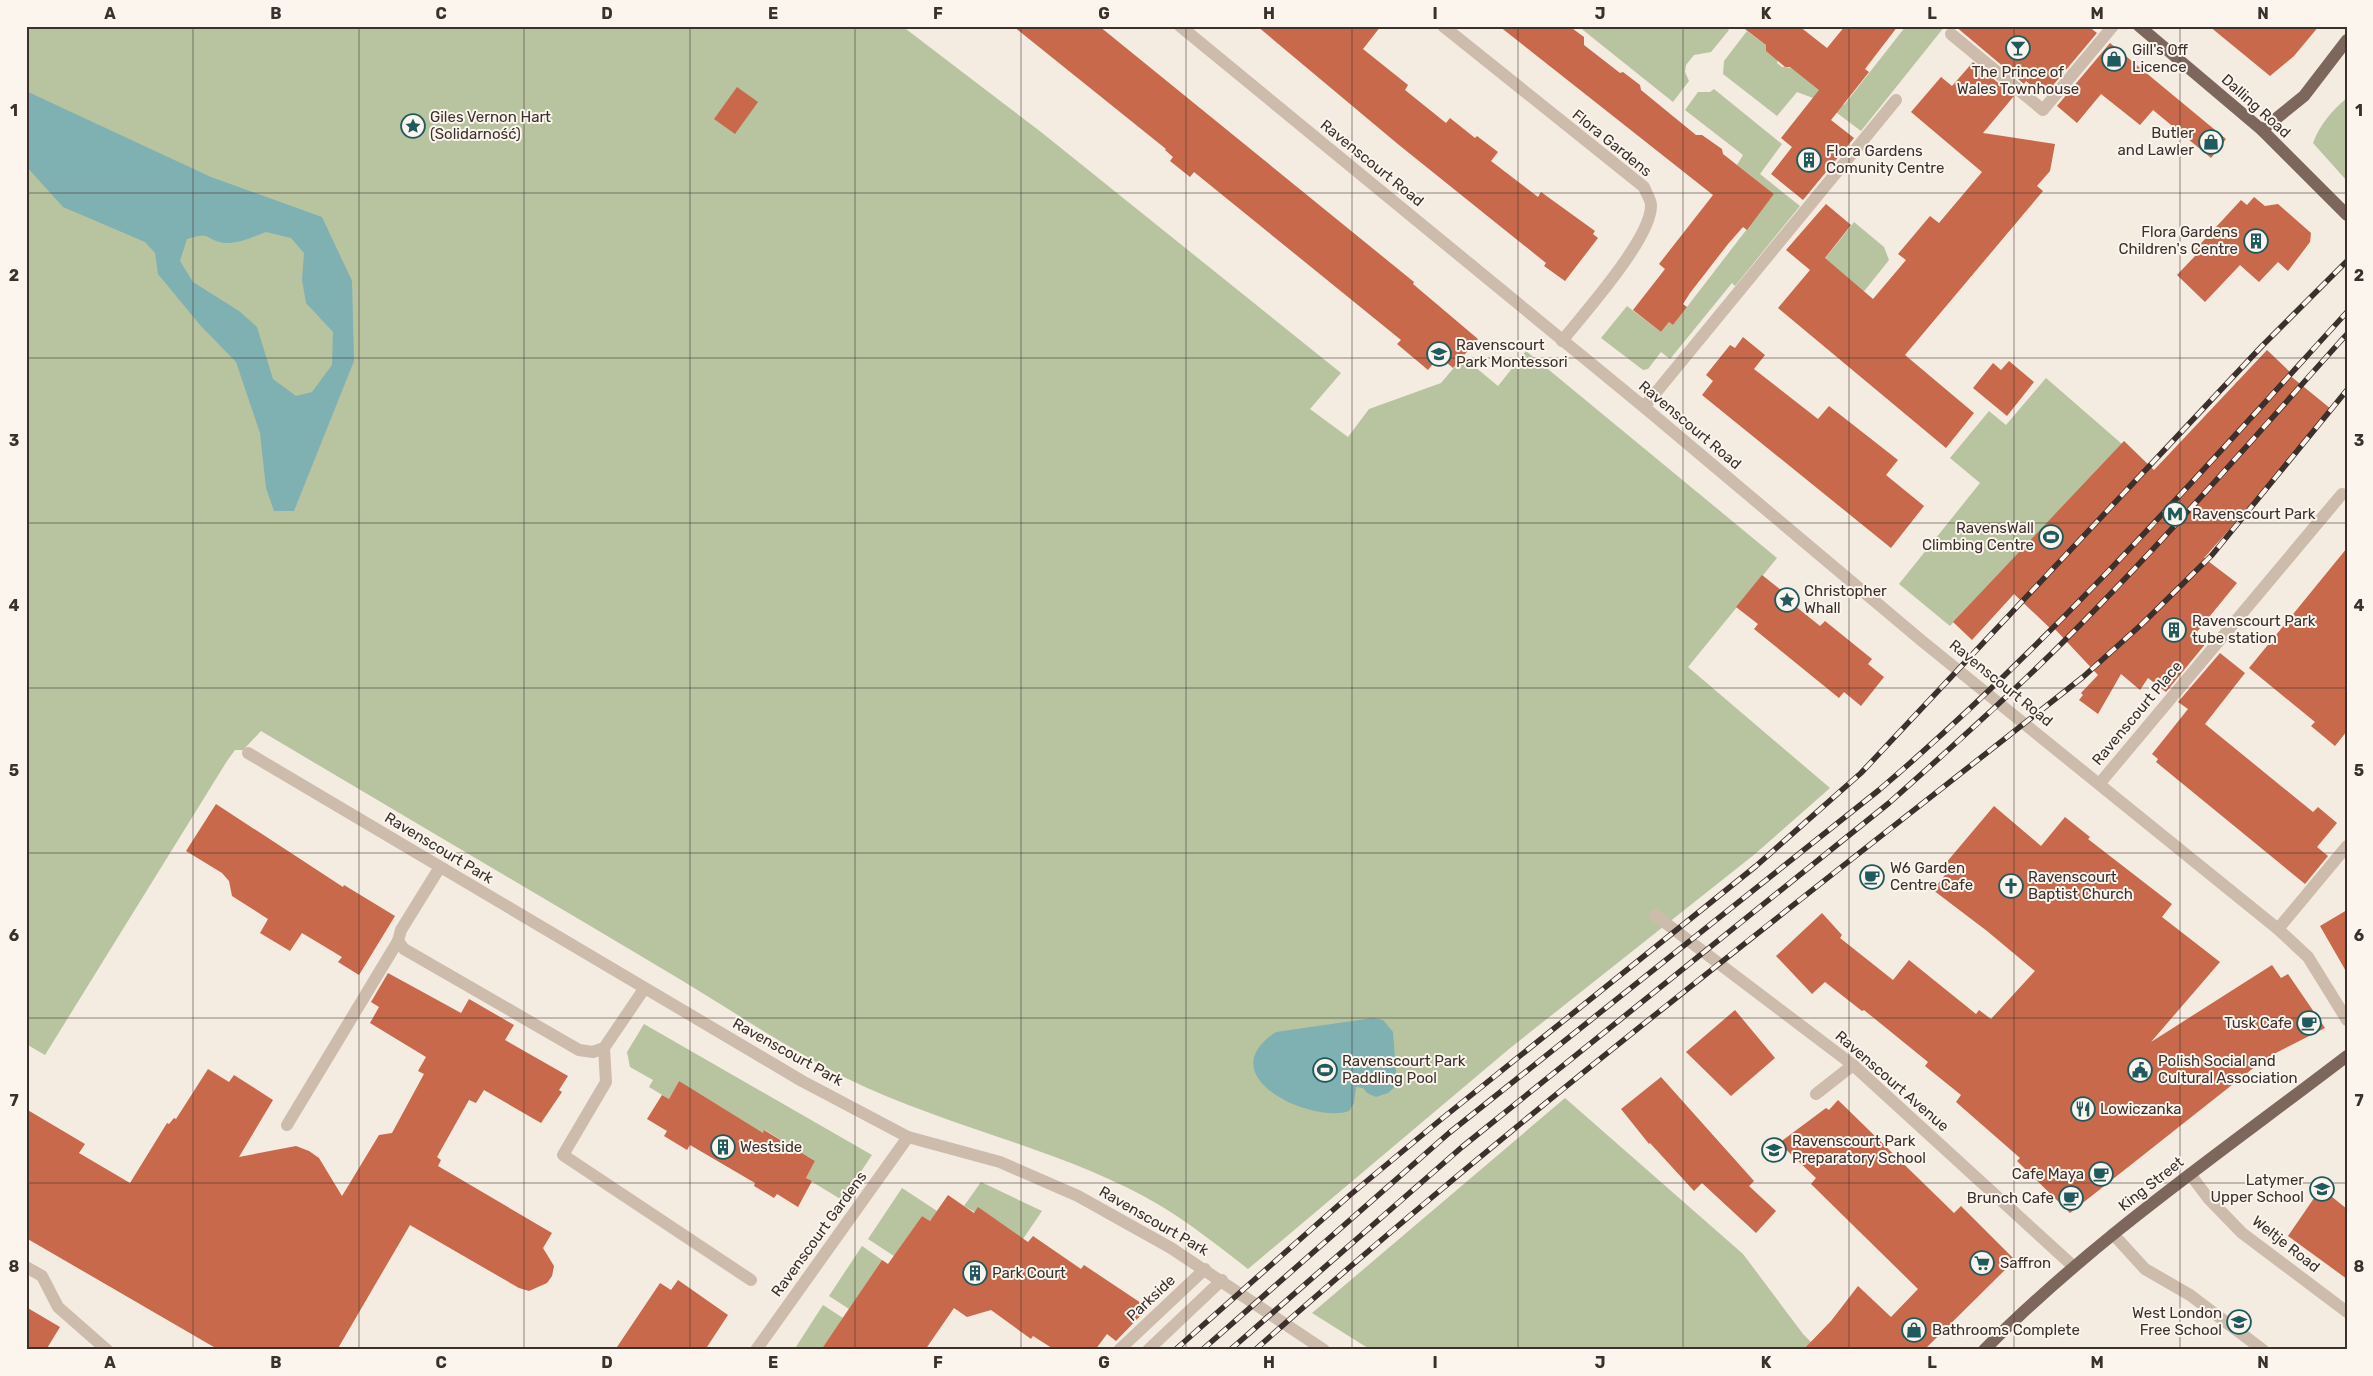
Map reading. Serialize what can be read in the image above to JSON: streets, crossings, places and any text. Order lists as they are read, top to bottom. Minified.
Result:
{"streets":{"main road":["Dalling Road","King Street"],"street":["Flora Gardens","Ravenscourt Road","Ravenscourt Place","Ravenscourt Park","Ravenscourt Avenue","Ravenscourt Gardens","Weltje Road","Parkside"]},"crossings":[["Flora Gardens","Ravenscourt Road"],["Ravenscourt Road","Ravenscourt Place"],["Ravenscourt Park","Ravenscourt Gardens"],["Ravenscourt Park","Parkside"],["Ravenscourt Avenue","King Street"],["King Street","Weltje Road"]],"places":{"bar":["The Prince of Wales Townhouse"],"shop":["Gill's Off Licence","Butler and Lawler","Bathrooms Complete"],"place":["Giles Vernon Hart (Solidarność)","Christopher Whall"],"building":["Flora Gardens Comunity Centre","Flora Gardens Children's Centre","Ravenscourt Park tube station","Westside","Park Court"],"school or university":["Ravenscourt Park Montessori","Ravenscourt Park Preparatory School","Latymer Upper School","West London Free School"],"metro station":["Ravenscourt Park"],"sports":["RavensWall Climbing Centre","Ravenscourt Park Paddling Pool"],"cafe":["W6 Garden Centre Cafe","Tusk Cafe","Cafe Maya","Brunch Cafe"],"church":["Ravenscourt Baptist Church"],"public building":["Polish Social and Cultural Association"],"restaurant":["Lowiczanka"],"supermarket":["Saffron"]},"grid":{"columns":["A","B","C","D","E","F","G","H","I","J","K","L","M","N"],"rows":["1","2","3","4","5","6","7","8"]}}
